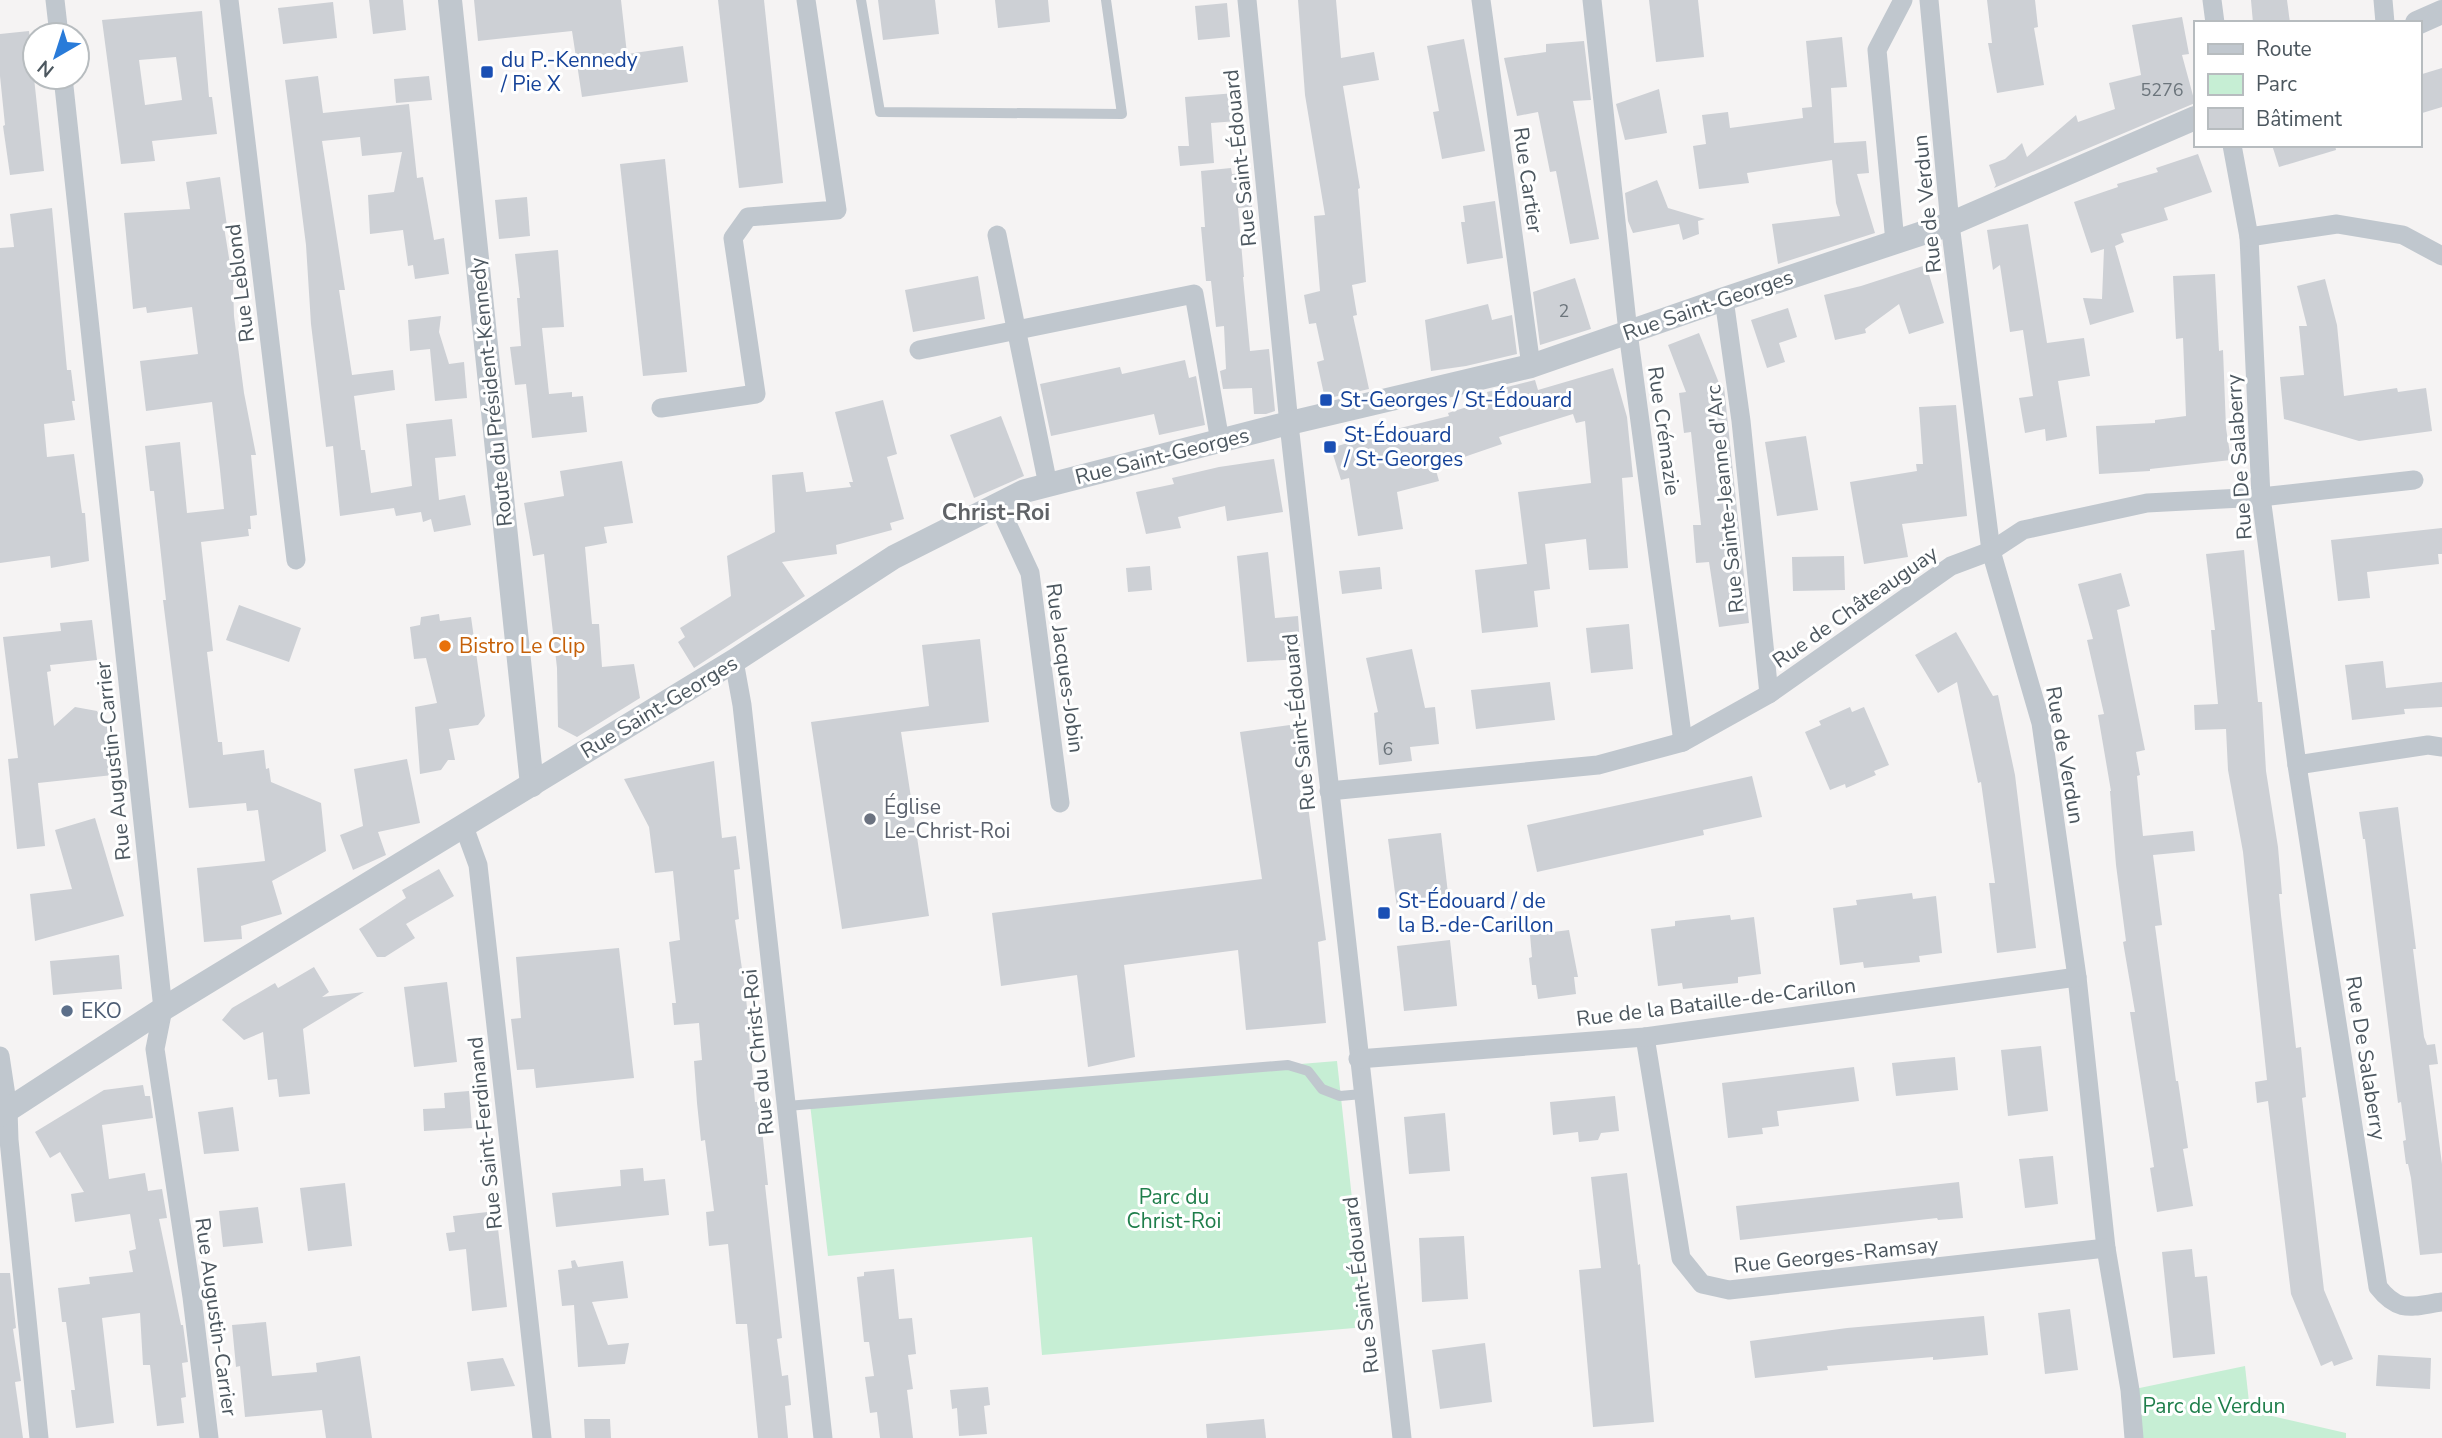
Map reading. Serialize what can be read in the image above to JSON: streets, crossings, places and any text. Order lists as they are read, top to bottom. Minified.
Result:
{"streets":{"street":["Rue Saint-Édouard","Rue Cartier","Rue de Verdun","Rue Leblond","Rue Saint-Georges","Route du Président-Kennedy","Rue Crémazie","Rue De Salaberry","Rue Sainte-Jeanne d'Arc","Rue de Châteauguay","Rue Jacques-Jobin","Rue Augustin-Carrier","Rue de la Bataille-de-Carillon","Rue du Christ-Roi","Rue Saint-Ferdinand","Rue Georges-Ramsay"]},"crossings":[["Rue Saint-Édouard","Rue Saint-Georges"],["Rue Saint-Édouard","Rue de Châteauguay"],["Rue Saint-Édouard","Rue de la Bataille-de-Carillon"],["Rue Cartier","Rue Saint-Georges"],["Rue de Verdun","Rue Saint-Georges"],["Rue de Verdun","Rue de Châteauguay"],["Rue de Verdun","Rue de la Bataille-de-Carillon"],["Rue de Verdun","Rue Georges-Ramsay"],["Rue Saint-Georges","Route du Président-Kennedy"],["Rue Saint-Georges","Rue Crémazie"],["Rue Saint-Georges","Rue Sainte-Jeanne d'Arc"],["Rue Saint-Georges","Rue Jacques-Jobin"],["Rue Saint-Georges","Rue Augustin-Carrier"],["Rue Saint-Georges","Rue du Christ-Roi"],["Rue Saint-Georges","Rue Saint-Ferdinand"],["Rue Crémazie","Rue de Châteauguay"],["Rue De Salaberry","Rue de Châteauguay"],["Rue Sainte-Jeanne d'Arc","Rue de Châteauguay"],["Rue de la Bataille-de-Carillon","Rue Georges-Ramsay"]],"districts":["Christ-Roi"],"parks":["Parc du Christ-Roi","Parc de Verdun"],"places":{"transit":["du P.-Kennedy / Pie X","St-Georges / St-Édouard","St-Édouard / St-Georges","St-Édouard / de la B.-de-Carillon"],"other":["Bistro Le Clip","Église Le-Christ-Roi","EKO"]},"house_numbers":["5276","2","6"],"legend":["Route","Parc","Bâtiment"],"north":"bottom left"}
